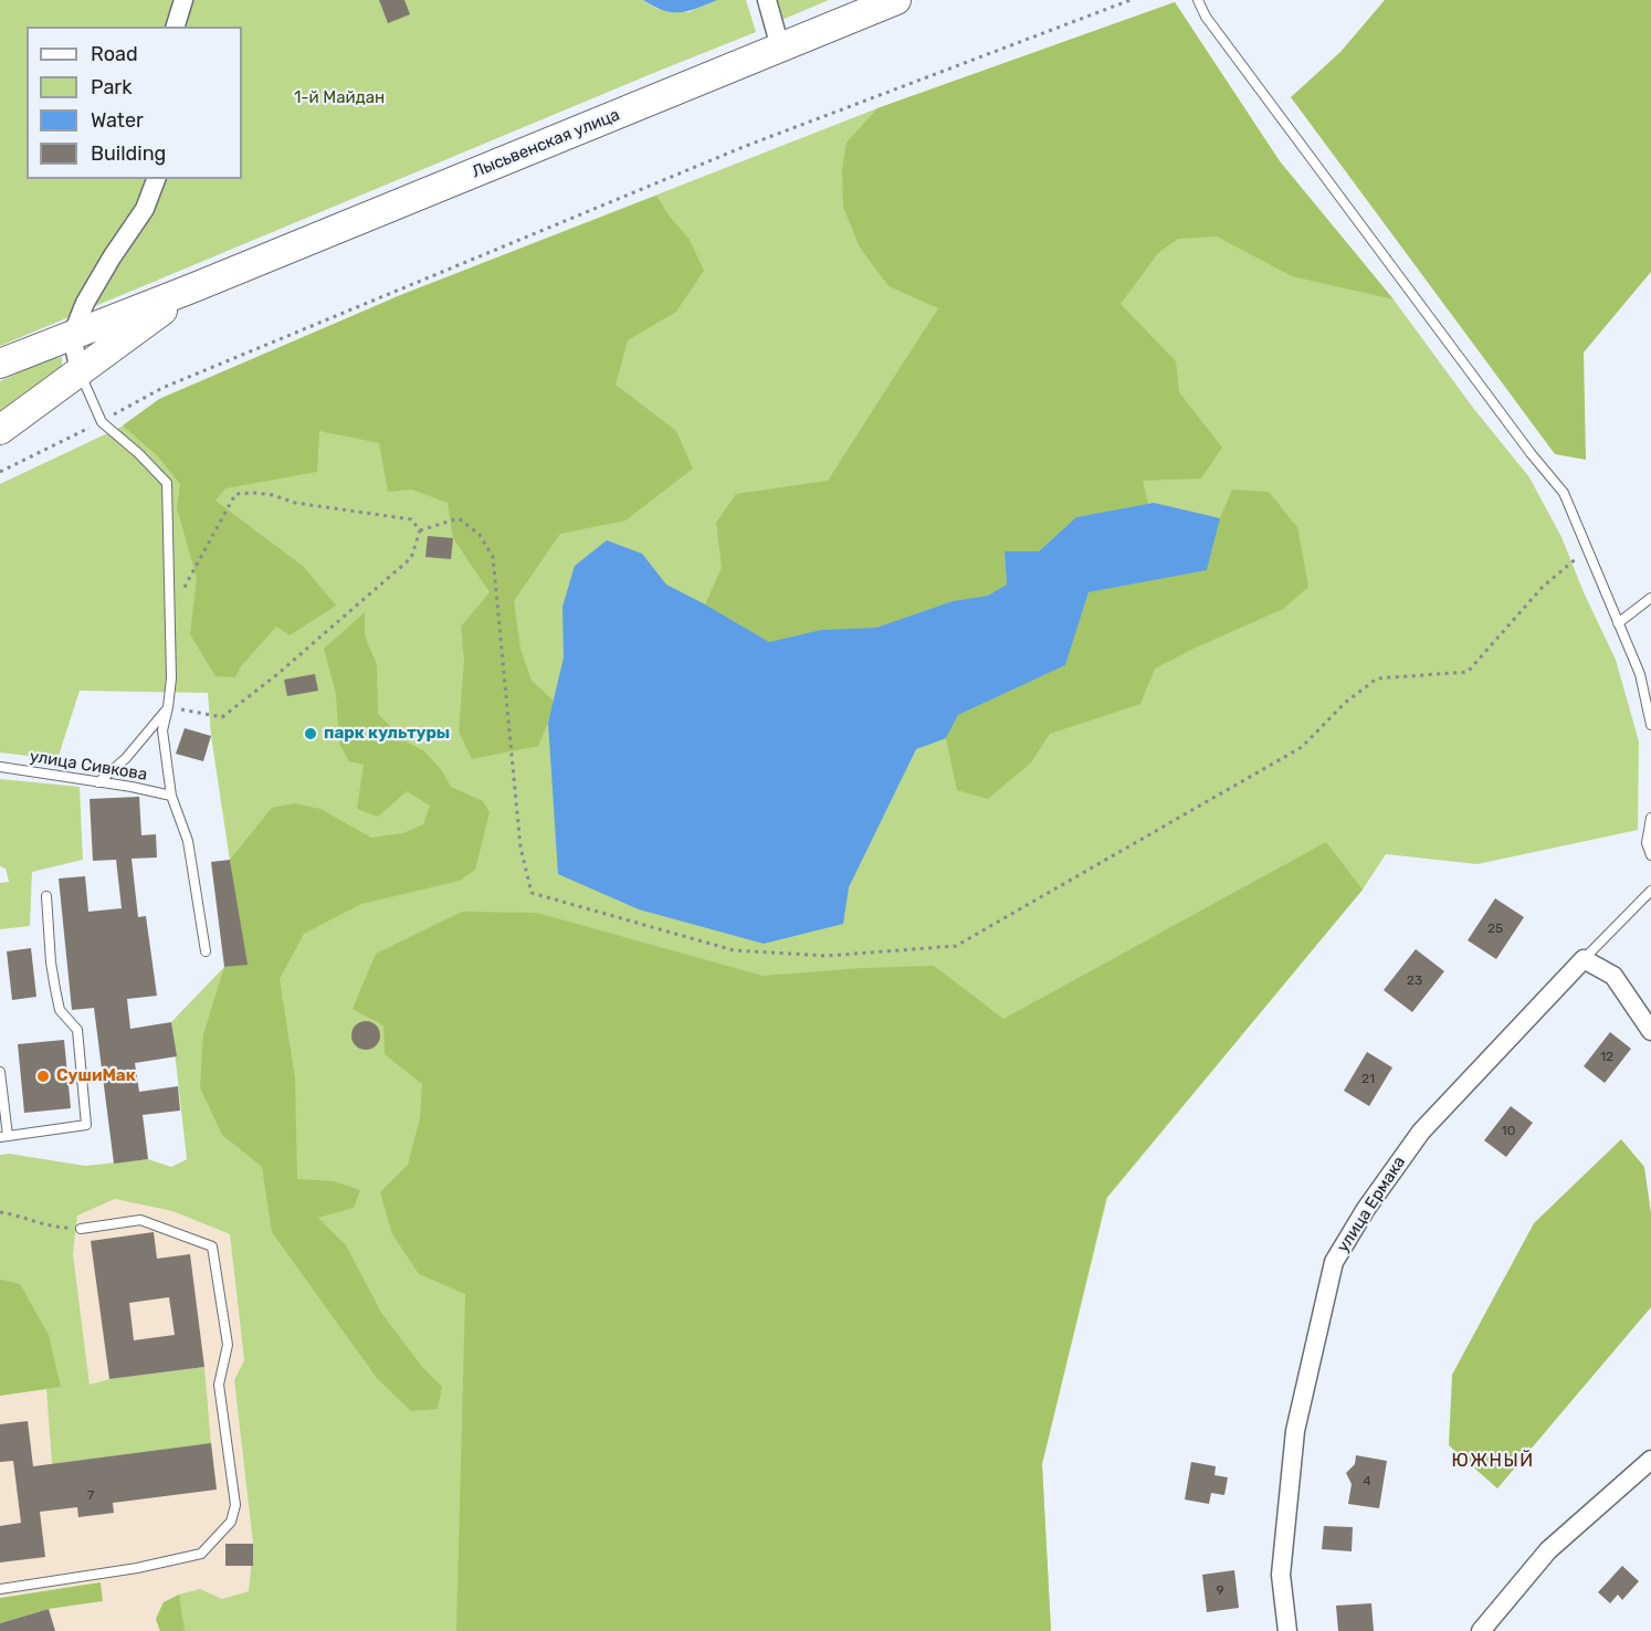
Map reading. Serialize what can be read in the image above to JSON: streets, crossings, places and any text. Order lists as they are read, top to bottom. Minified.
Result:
{"streets":{"main road":["Лысьвенская улица"],"street":["улица Ермака"],"lane":["улица Сивкова"]},"districts":["ЮЖНЫЙ"],"parks":["1-й Майдан"],"places":["парк культуры","СушиМак"],"house_numbers":["25","23","12","21","10","4","7","9"],"legend":["Road","Park","Water","Building"]}
